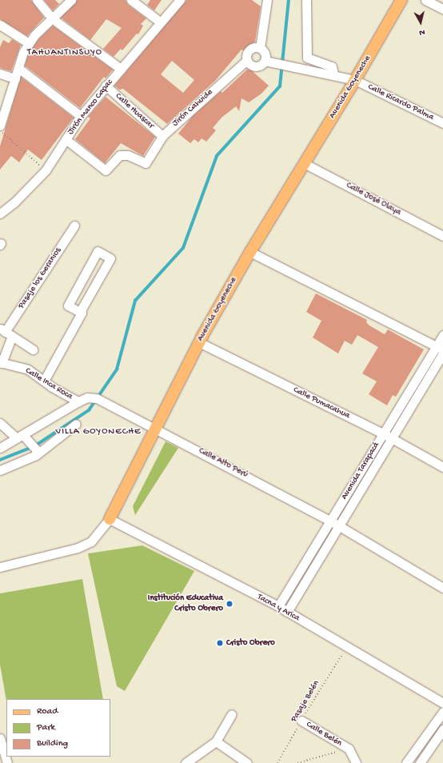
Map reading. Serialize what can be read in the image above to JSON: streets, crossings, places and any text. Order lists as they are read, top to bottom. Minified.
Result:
{"streets":{"main road":["Avenida Goyeneche"],"street":["Calle Ricardo Palma","Jirón Manco Capac","Jirón Cahuide","Calle Huascar","Calle José Olaya","Pasaje los Geranios","Calle Inca Roca","Calle Pumacahua","Calle Alto Perú","Avenida Tarapacá","Tacna y Arica","Calle Belén"],"path":["Pasaje Belén"]},"crossings":[["Avenida Goyeneche","Calle Ricardo Palma"],["Avenida Goyeneche","Calle José Olaya"],["Avenida Goyeneche","Calle Pumacahua"],["Avenida Goyeneche","Calle Alto Perú"],["Avenida Goyeneche","Tacna y Arica"],["Calle Ricardo Palma","Jirón Cahuide"],["Jirón Manco Capac","Jirón Cahuide"],["Jirón Manco Capac","Calle Huascar"],["Jirón Cahuide","Calle Huascar"],["Pasaje los Geranios","Calle Inca Roca"],["Calle Inca Roca","Calle Alto Perú"],["Calle Pumacahua","Avenida Tarapacá"],["Calle Alto Perú","Avenida Tarapacá"],["Avenida Tarapacá","Tacna y Arica"],["Tacna y Arica","Pasaje Belén"],["Pasaje Belén","Calle Belén"]],"districts":["TAHUANTINSUYO","VILLA GOYONECHE"],"places":["Institución Educativa Cristo Obrero","Cristo Obrero"],"legend":["Road","Park","Building"],"north":"bottom"}
